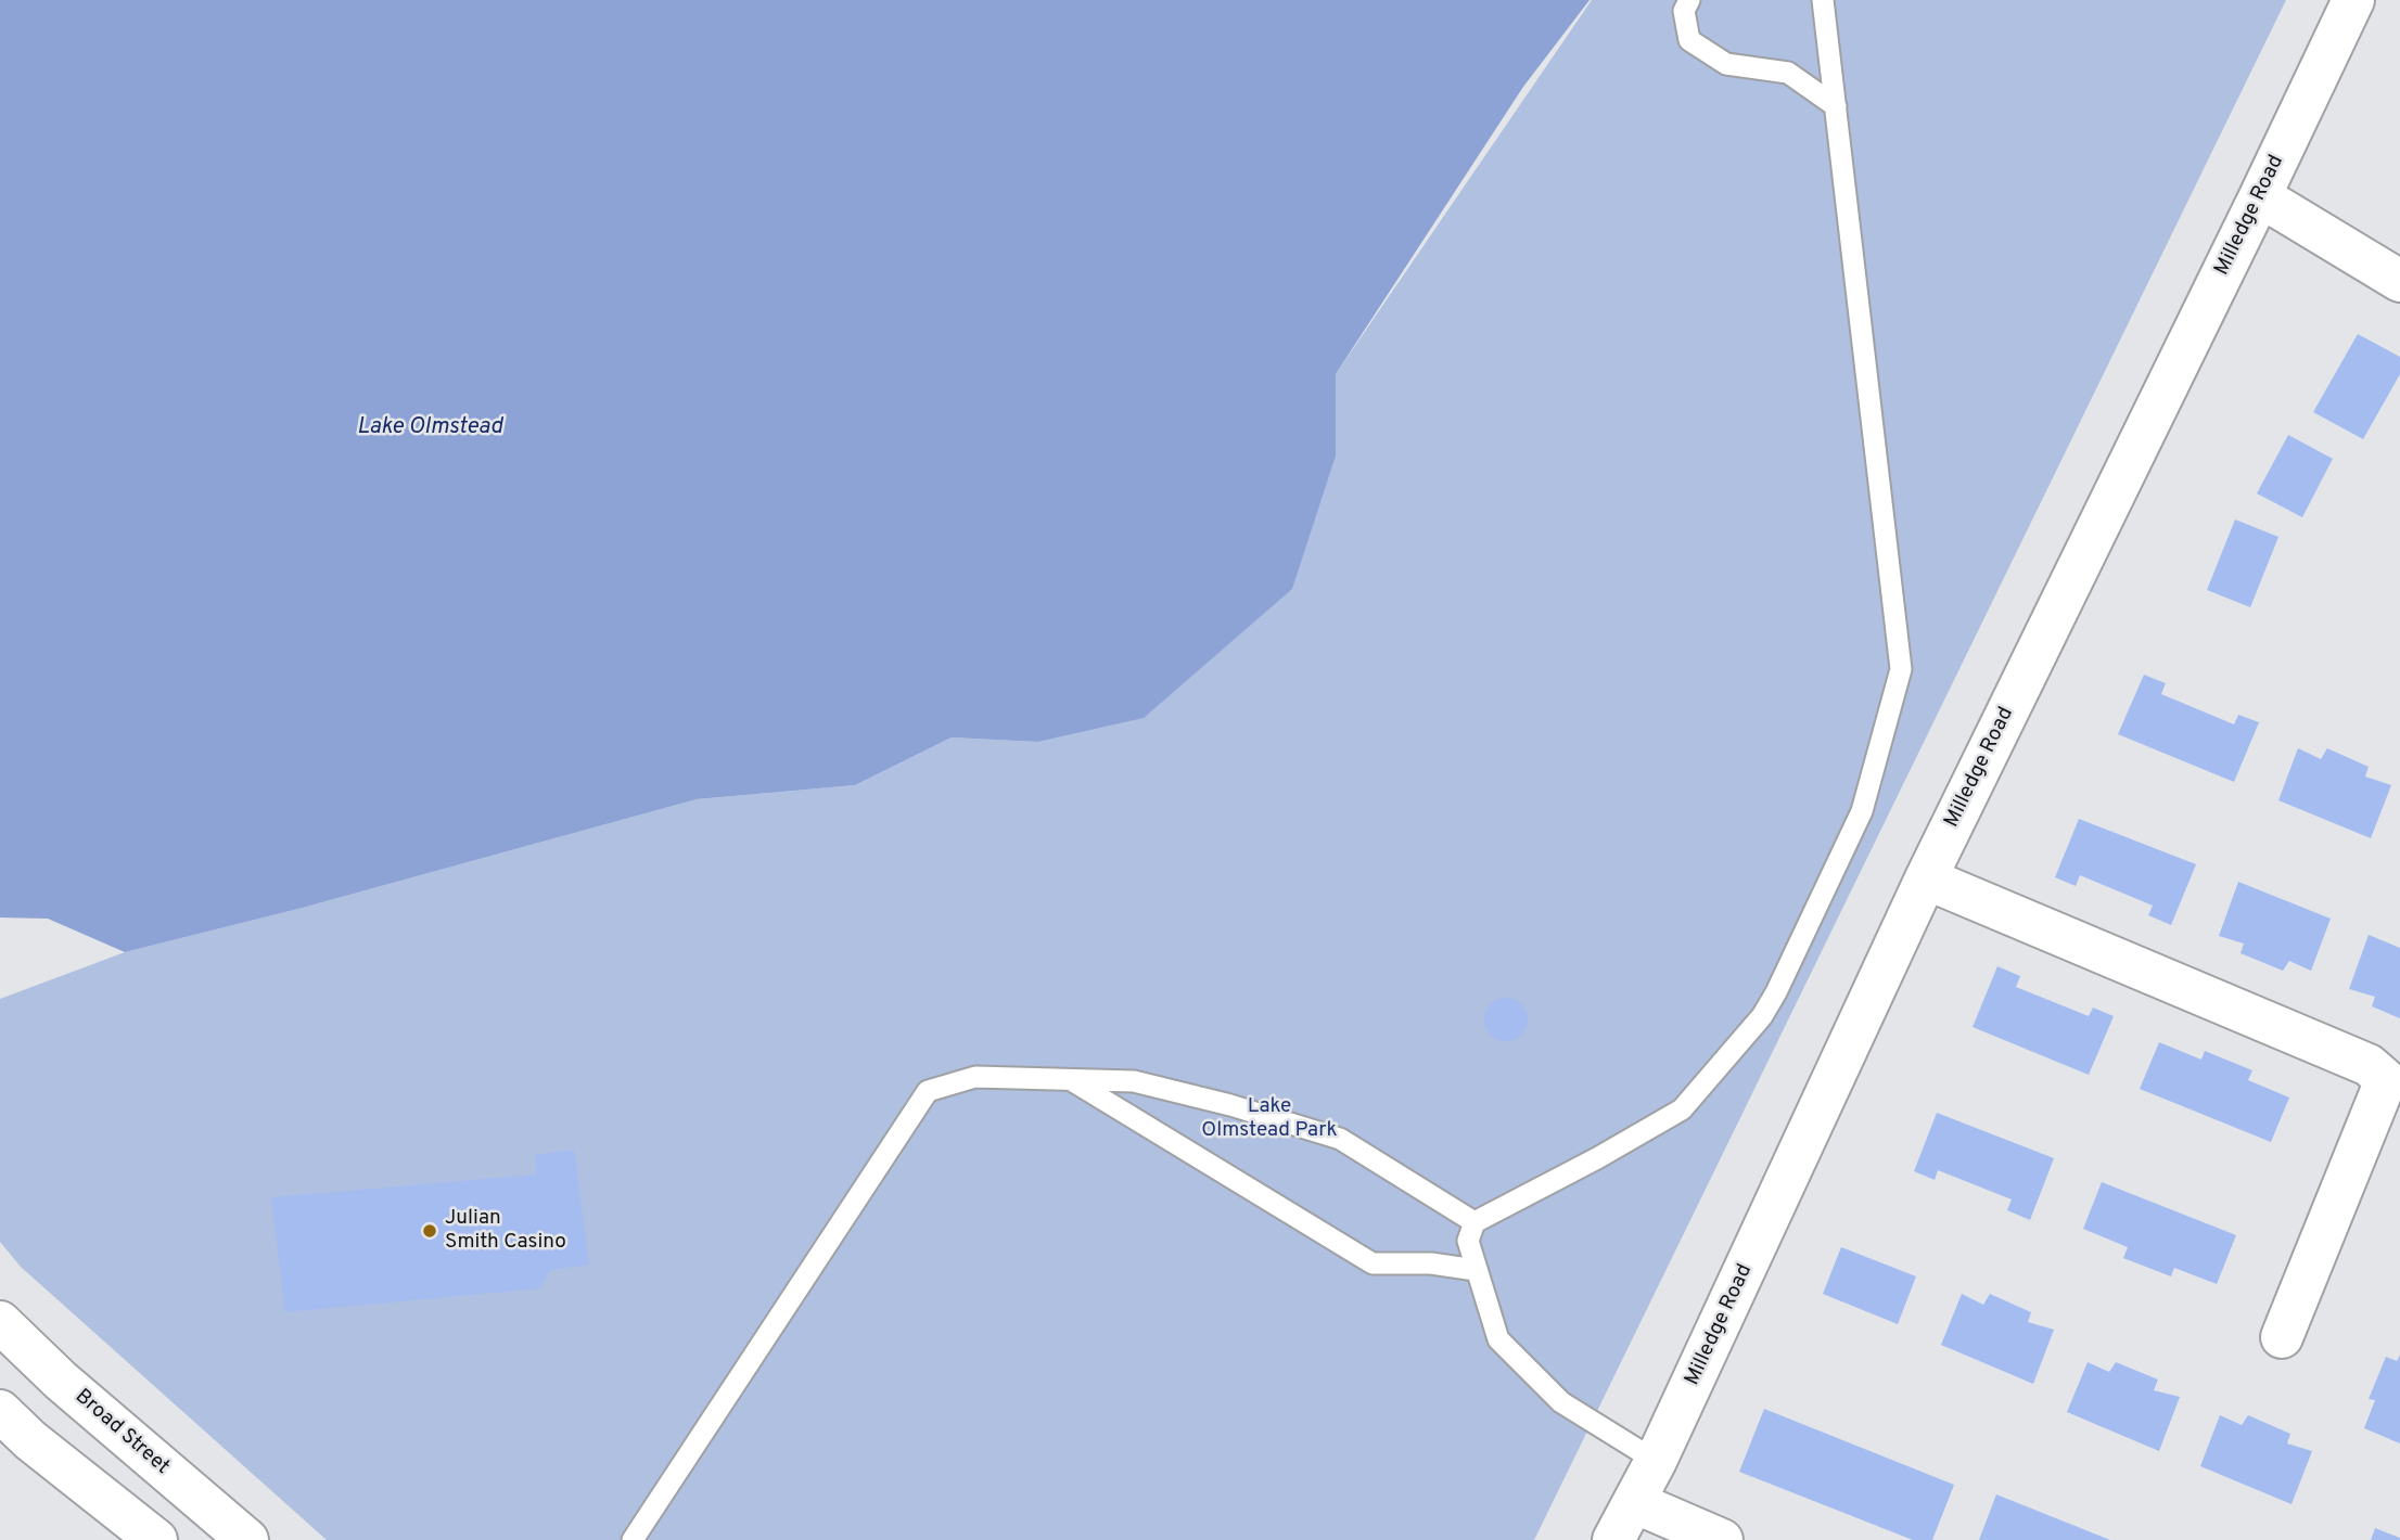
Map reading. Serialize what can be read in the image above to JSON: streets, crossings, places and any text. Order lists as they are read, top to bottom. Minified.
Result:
{"streets":{"street":["Milledge Road","Broad Street"]},"water":["Lake Olmstead"],"parks":["Lake Olmstead Park"],"places":["Julian Smith Casino"]}
